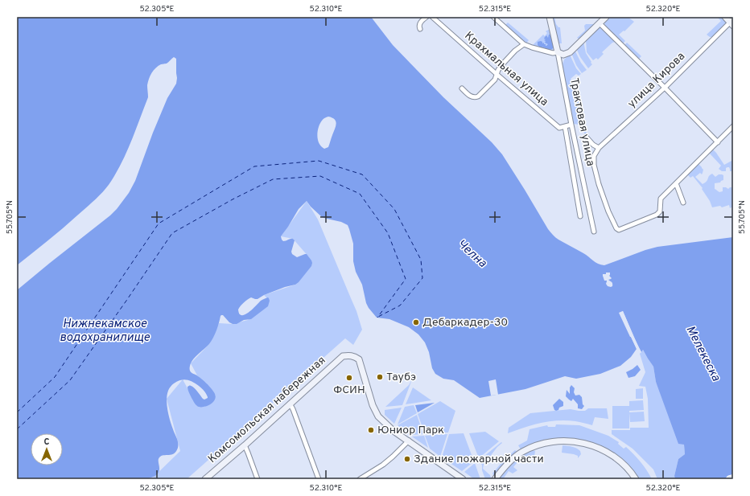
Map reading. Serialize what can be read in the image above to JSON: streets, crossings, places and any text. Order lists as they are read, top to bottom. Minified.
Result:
{"streets":{"street":["Крахмальная улица","улица Кирова","Трактовая улица","Комсомольская набережная"]},"water":["Челна","Нижнекамское водохранилище","Мелекеска"],"places":["Дебаркадер-30","Таубэ","ФСИН","Юниор Парк","Здание пожарной части"],"north":"top","coordinates":["52.305°E","52.310°E","52.315°E","52.320°E","55.705°N"]}
